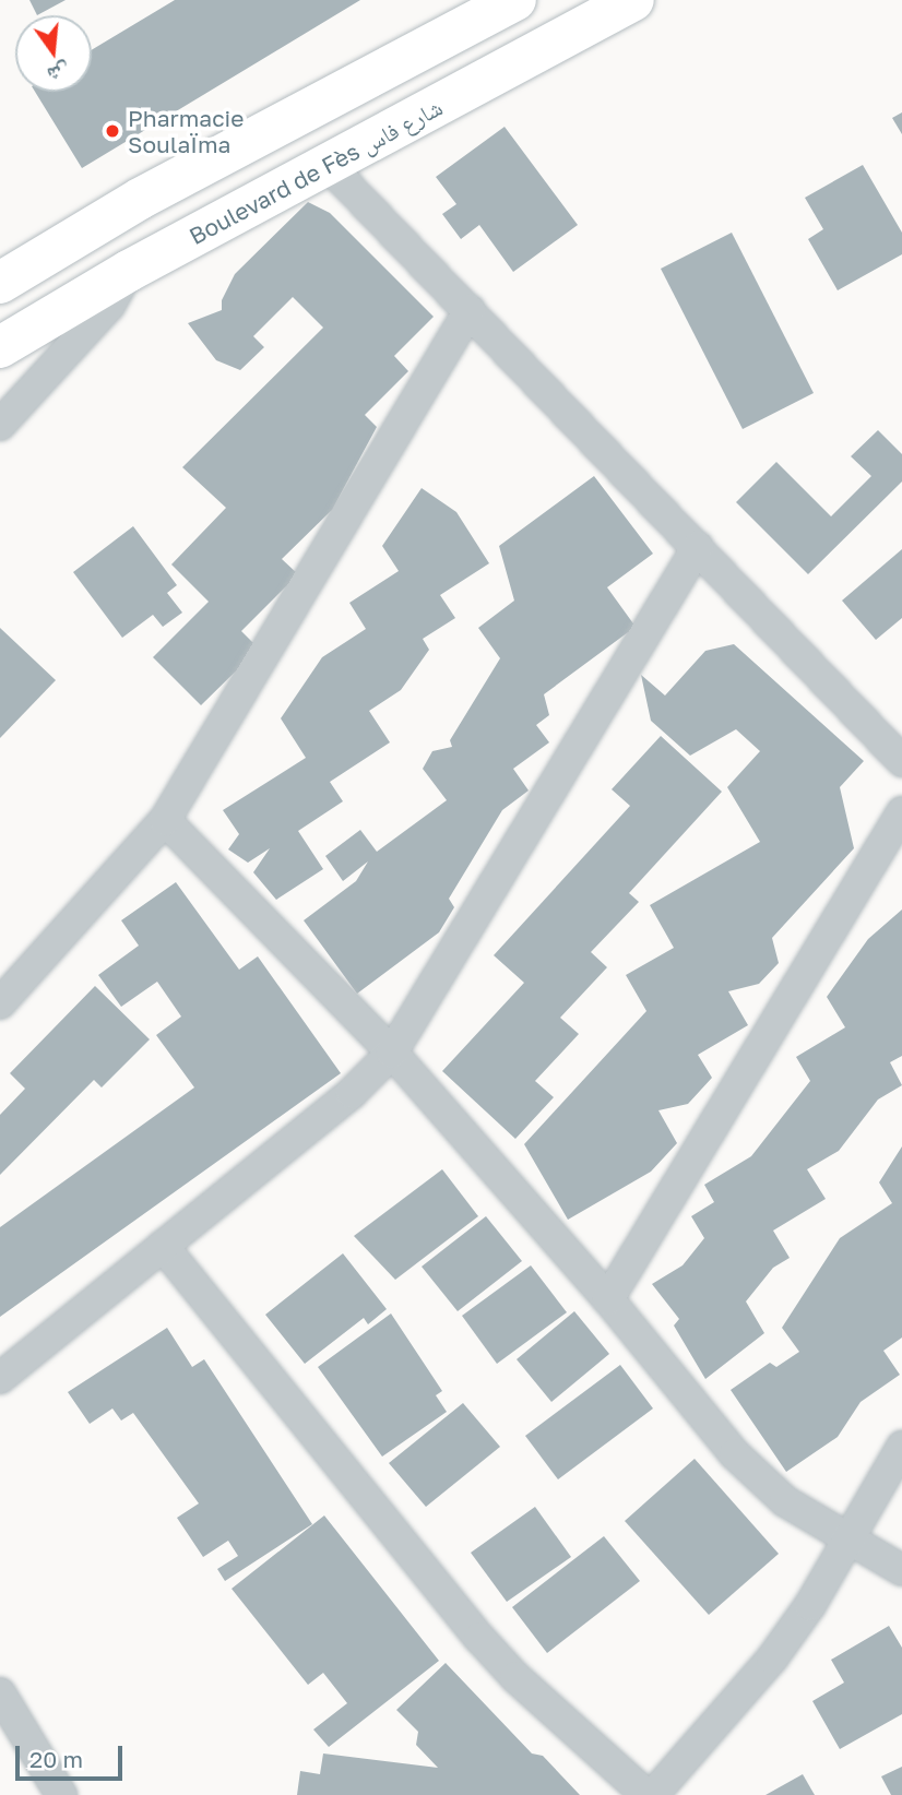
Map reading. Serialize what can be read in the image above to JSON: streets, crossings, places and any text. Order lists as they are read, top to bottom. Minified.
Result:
{"streets":{"main road":["Boulevard de Fès شارع فاس"]},"places":["Pharmacie SoulaÏma"],"scale_bar":"20 m","north":"bottom"}
